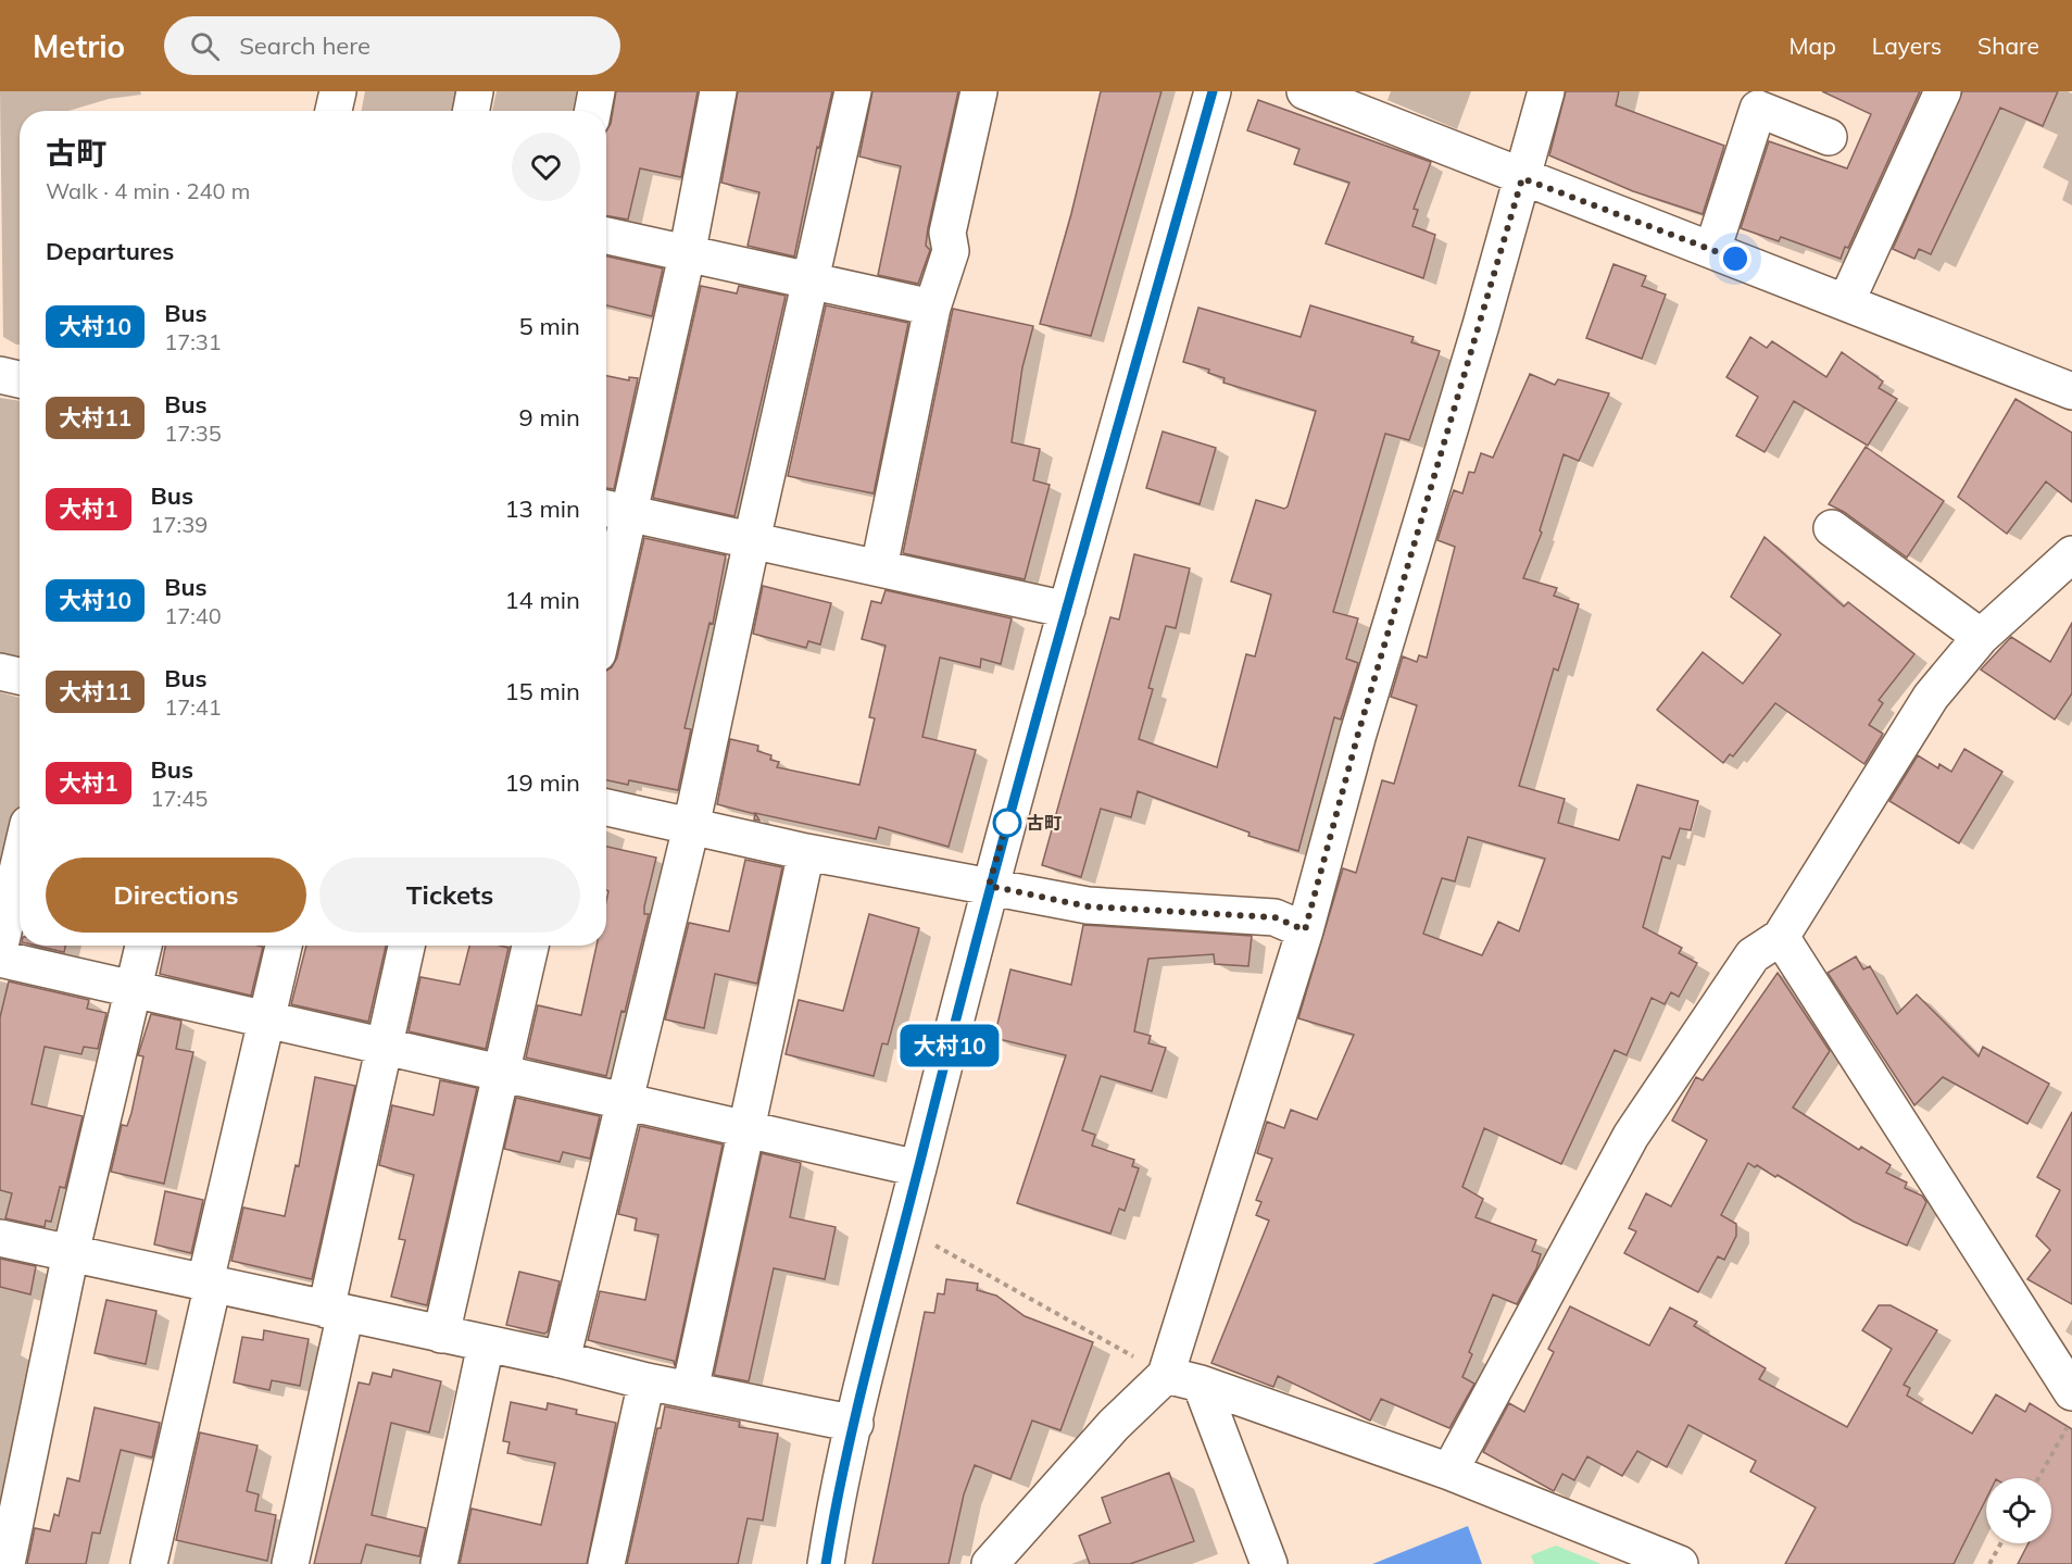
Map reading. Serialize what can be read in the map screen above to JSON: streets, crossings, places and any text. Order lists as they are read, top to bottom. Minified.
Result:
{"places":["古町"],"lines":["bus line 大村10"],"page":{"header":"Metrio","search":"Search here","nav":["Map","Layers","Share"],"on_map":"大村10","heading":[["古町","Walk · 4 min · 240 m"],"Departures"],"list":[{"mark":"大村10","name":"Bus","note":"17:31","value":"5 min"},{"mark":"大村11","name":"Bus","note":"17:35","value":"9 min"},{"mark":"大村1","name":"Bus","note":"17:39","value":"13 min"},{"mark":"大村10","name":"Bus","note":"17:40","value":"14 min"},{"mark":"大村11","name":"Bus","note":"17:41","value":"15 min"},{"mark":"大村1","name":"Bus","note":"17:45","value":"19 min"}],"buttons":["Directions","Tickets"]}}
